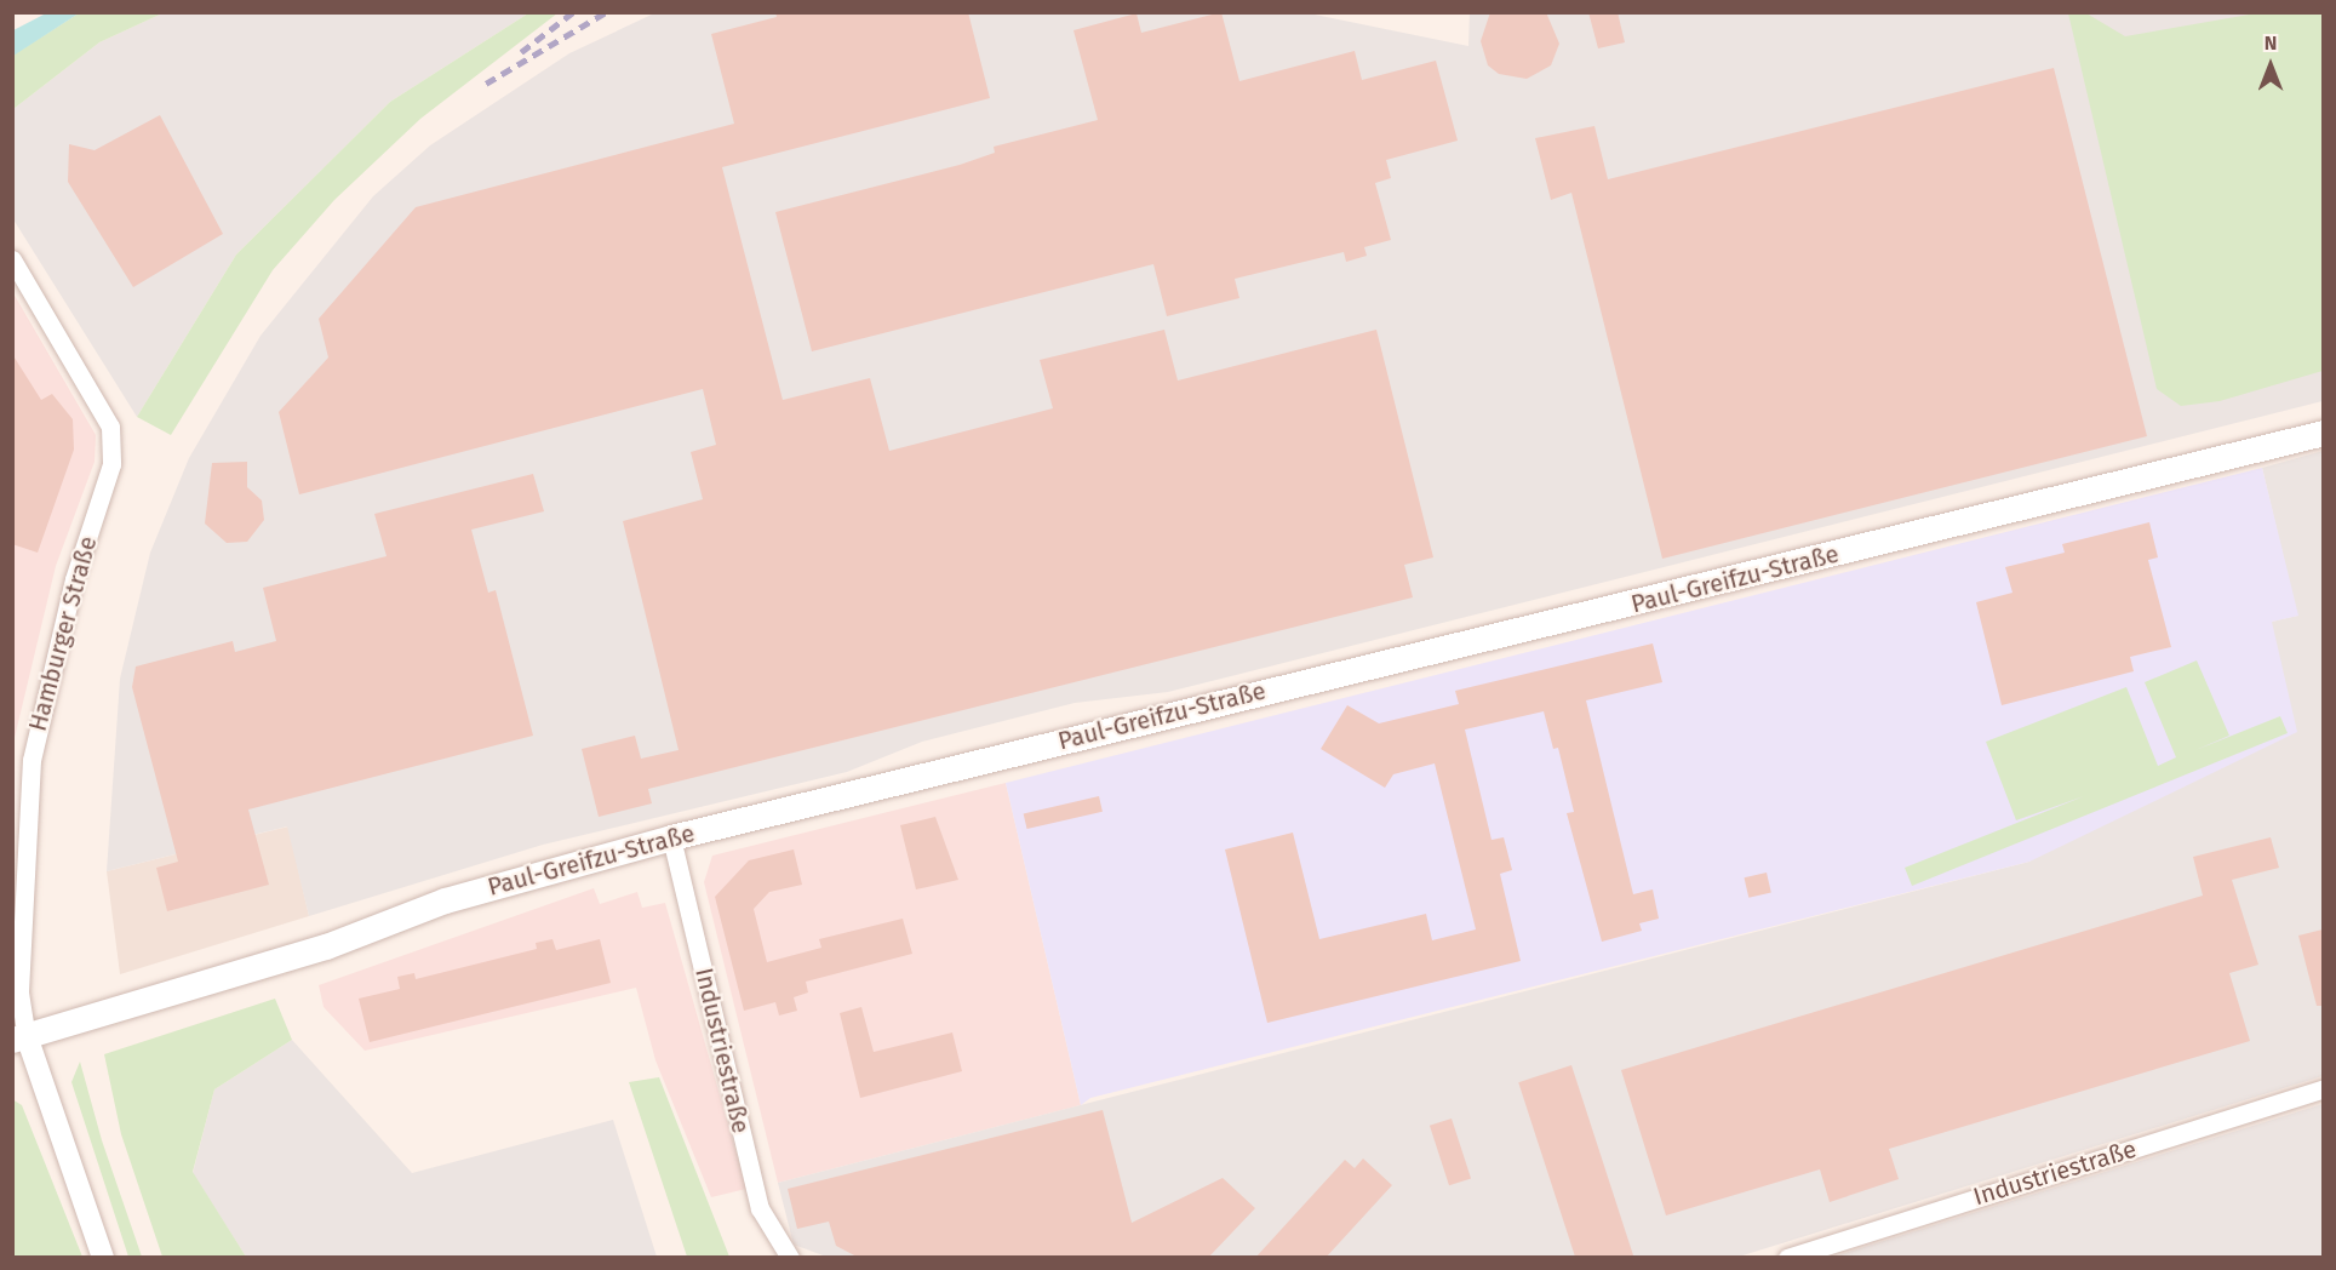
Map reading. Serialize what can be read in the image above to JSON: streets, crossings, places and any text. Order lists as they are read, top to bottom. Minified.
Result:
{"streets":{"main road":["Paul-Greifzu-Straße"],"street":["Hamburger Straße","Industriestraße"]},"crossings":[["Paul-Greifzu-Straße","Hamburger Straße"],["Paul-Greifzu-Straße","Industriestraße"]],"north":"top"}
